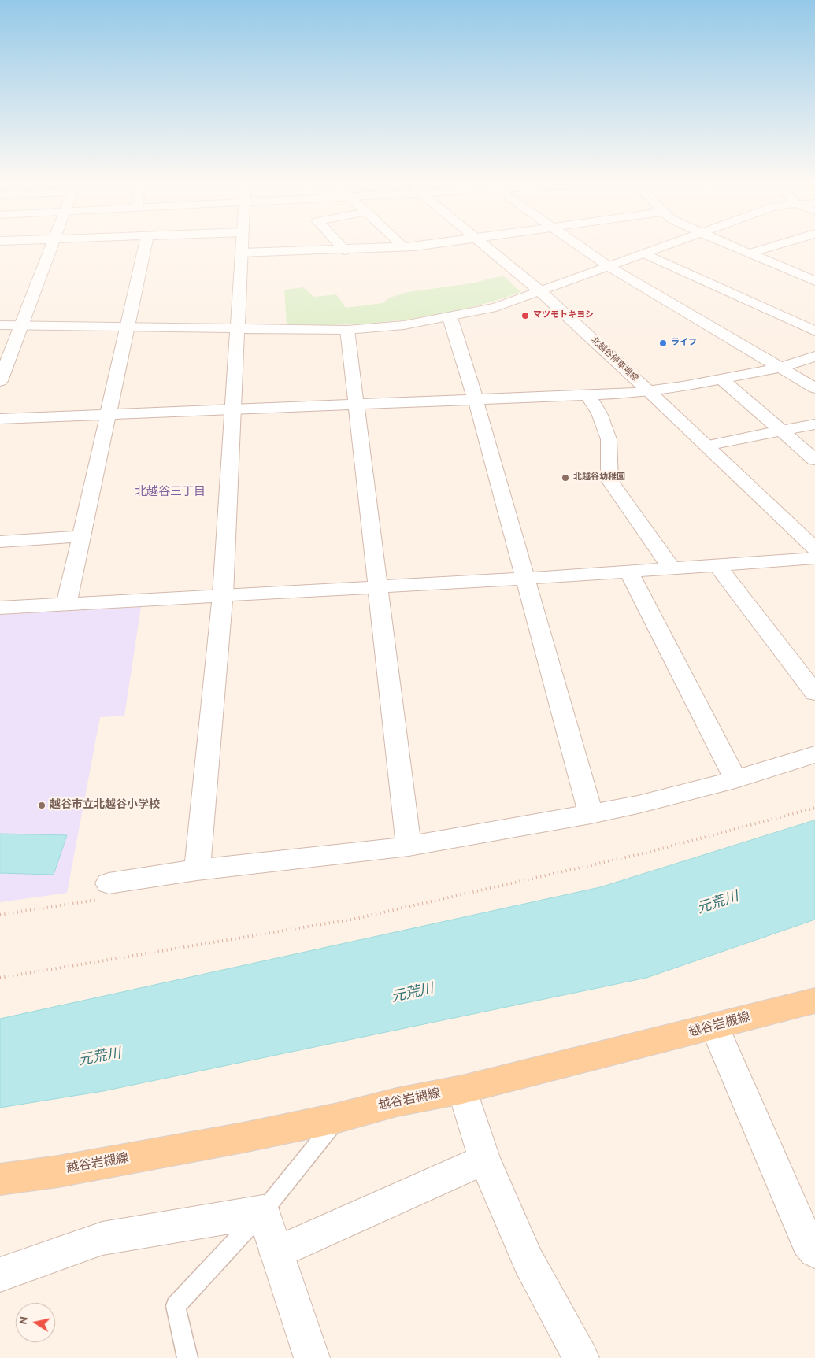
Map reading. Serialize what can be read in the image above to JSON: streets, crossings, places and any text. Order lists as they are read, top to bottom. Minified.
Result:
{"streets":{"main road":["越谷岩槻線"],"street":["北越谷停車場線"]},"districts":["北越谷三丁目"],"water":["元荒川"],"places":["マツモトキヨシ","ライフ","北越谷幼稚園","越谷市立北越谷小学校"],"north":"left"}
